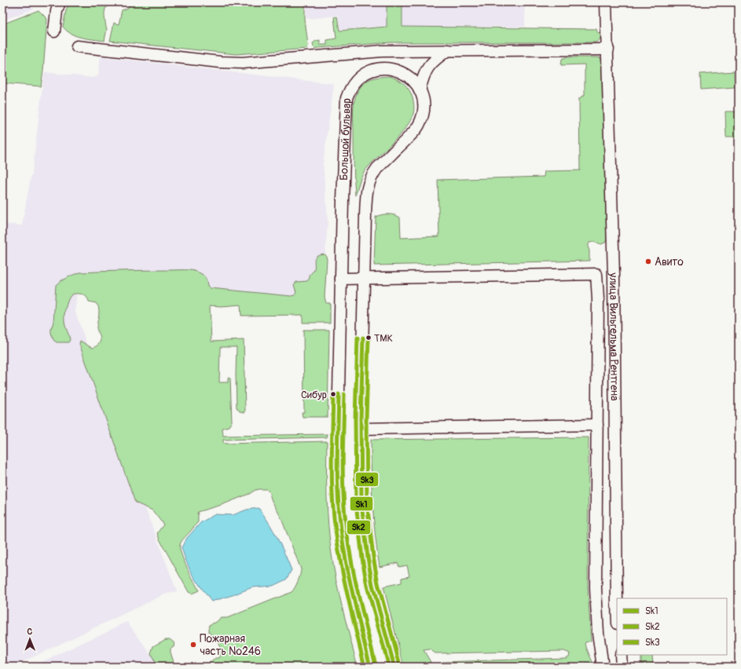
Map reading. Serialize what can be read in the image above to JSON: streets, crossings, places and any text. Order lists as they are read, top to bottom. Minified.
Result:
{"streets":{"street":["Большой бульвар","улица Вильгельма Рентгена"]},"crossings":[["Большой бульвар","улица Вильгельма Рентгена"]],"places":["Авито","ТМК","Сибур","Пожарная часть №246"],"lines":["transit line Sk1","transit line Sk2","transit line Sk3"],"legend":["Sk1","Sk2","Sk3"],"north":"top"}
